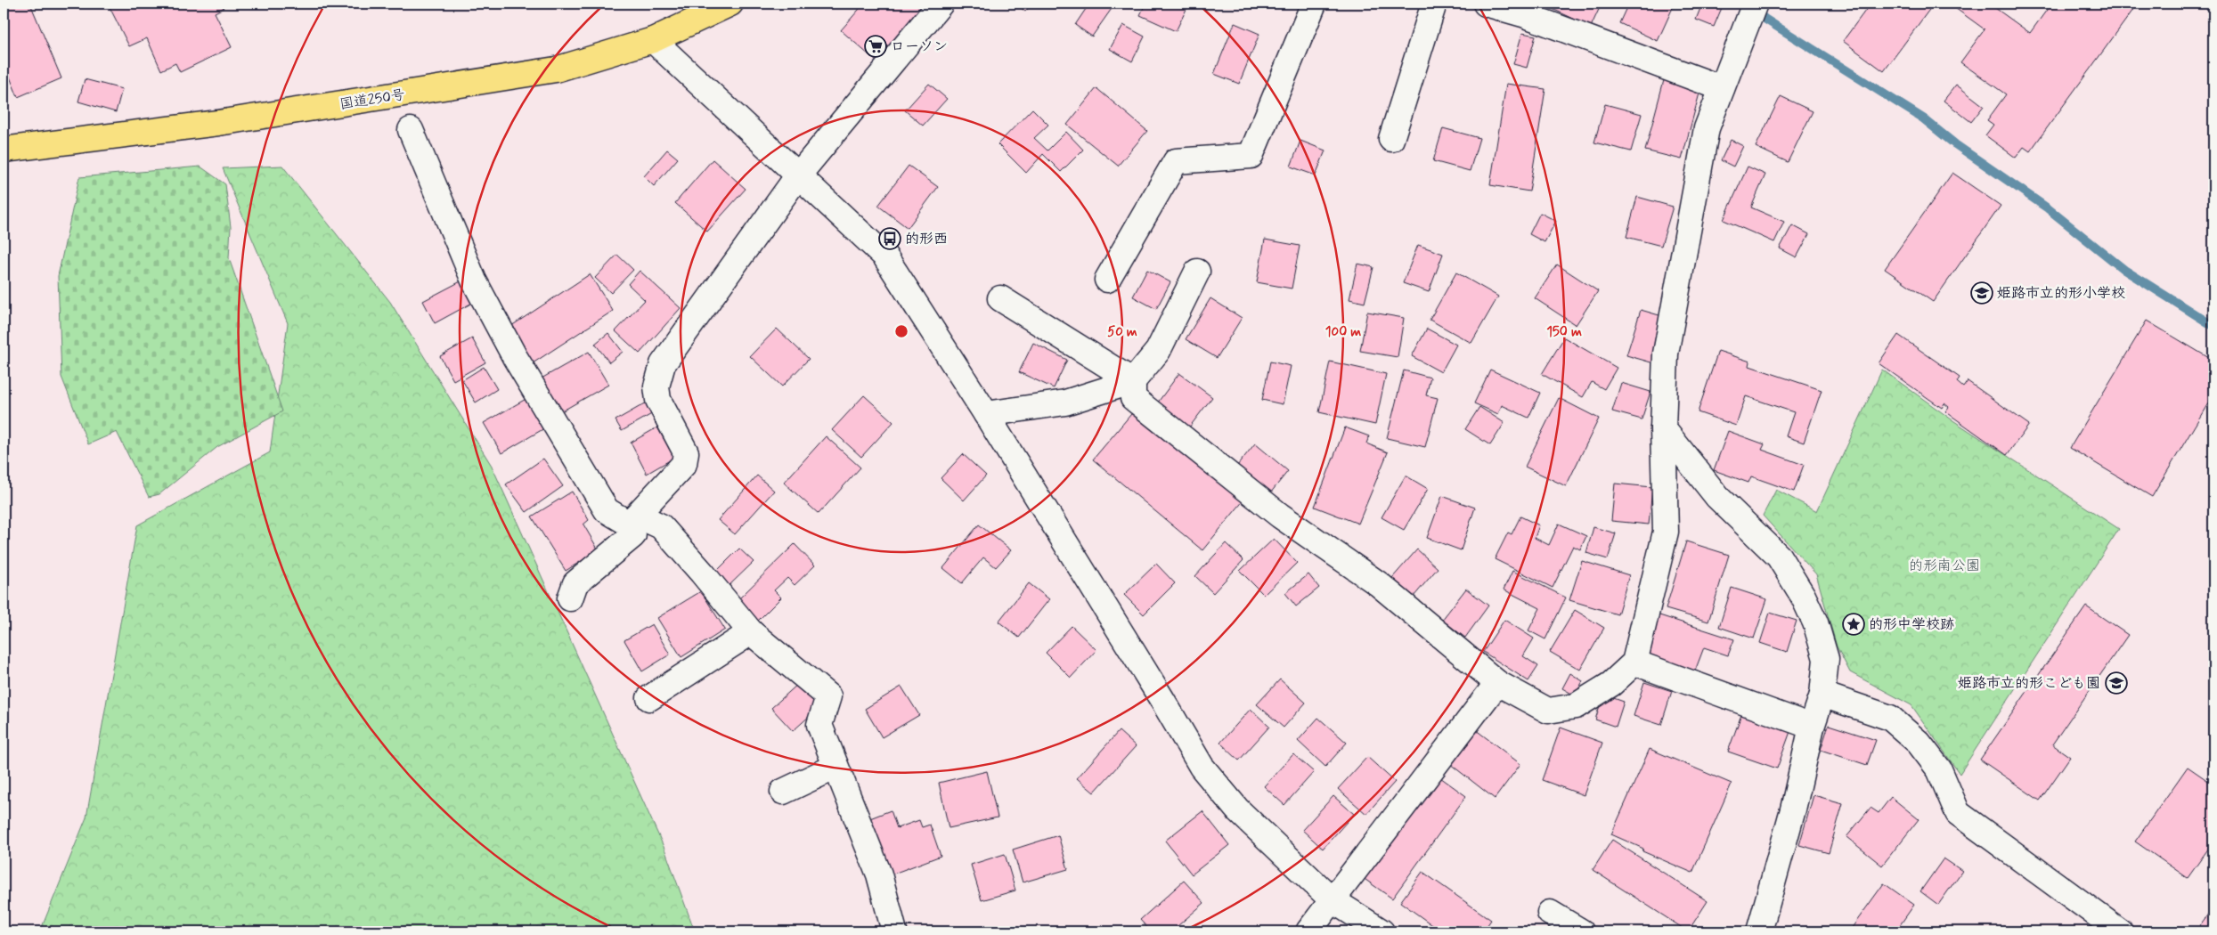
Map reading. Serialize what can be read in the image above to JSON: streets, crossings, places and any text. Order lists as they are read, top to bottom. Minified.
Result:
{"streets":{"highway":["国道250号"]},"parks":["的形南公園"],"places":{"supermarket":["ローソン"],"bus stop":["的形西"],"school or university":["姫路市立的形小学校","姫路市立的形こども園"],"place":["的形中学校跡"]},"rings":["50 m","100 m","150 m"]}
